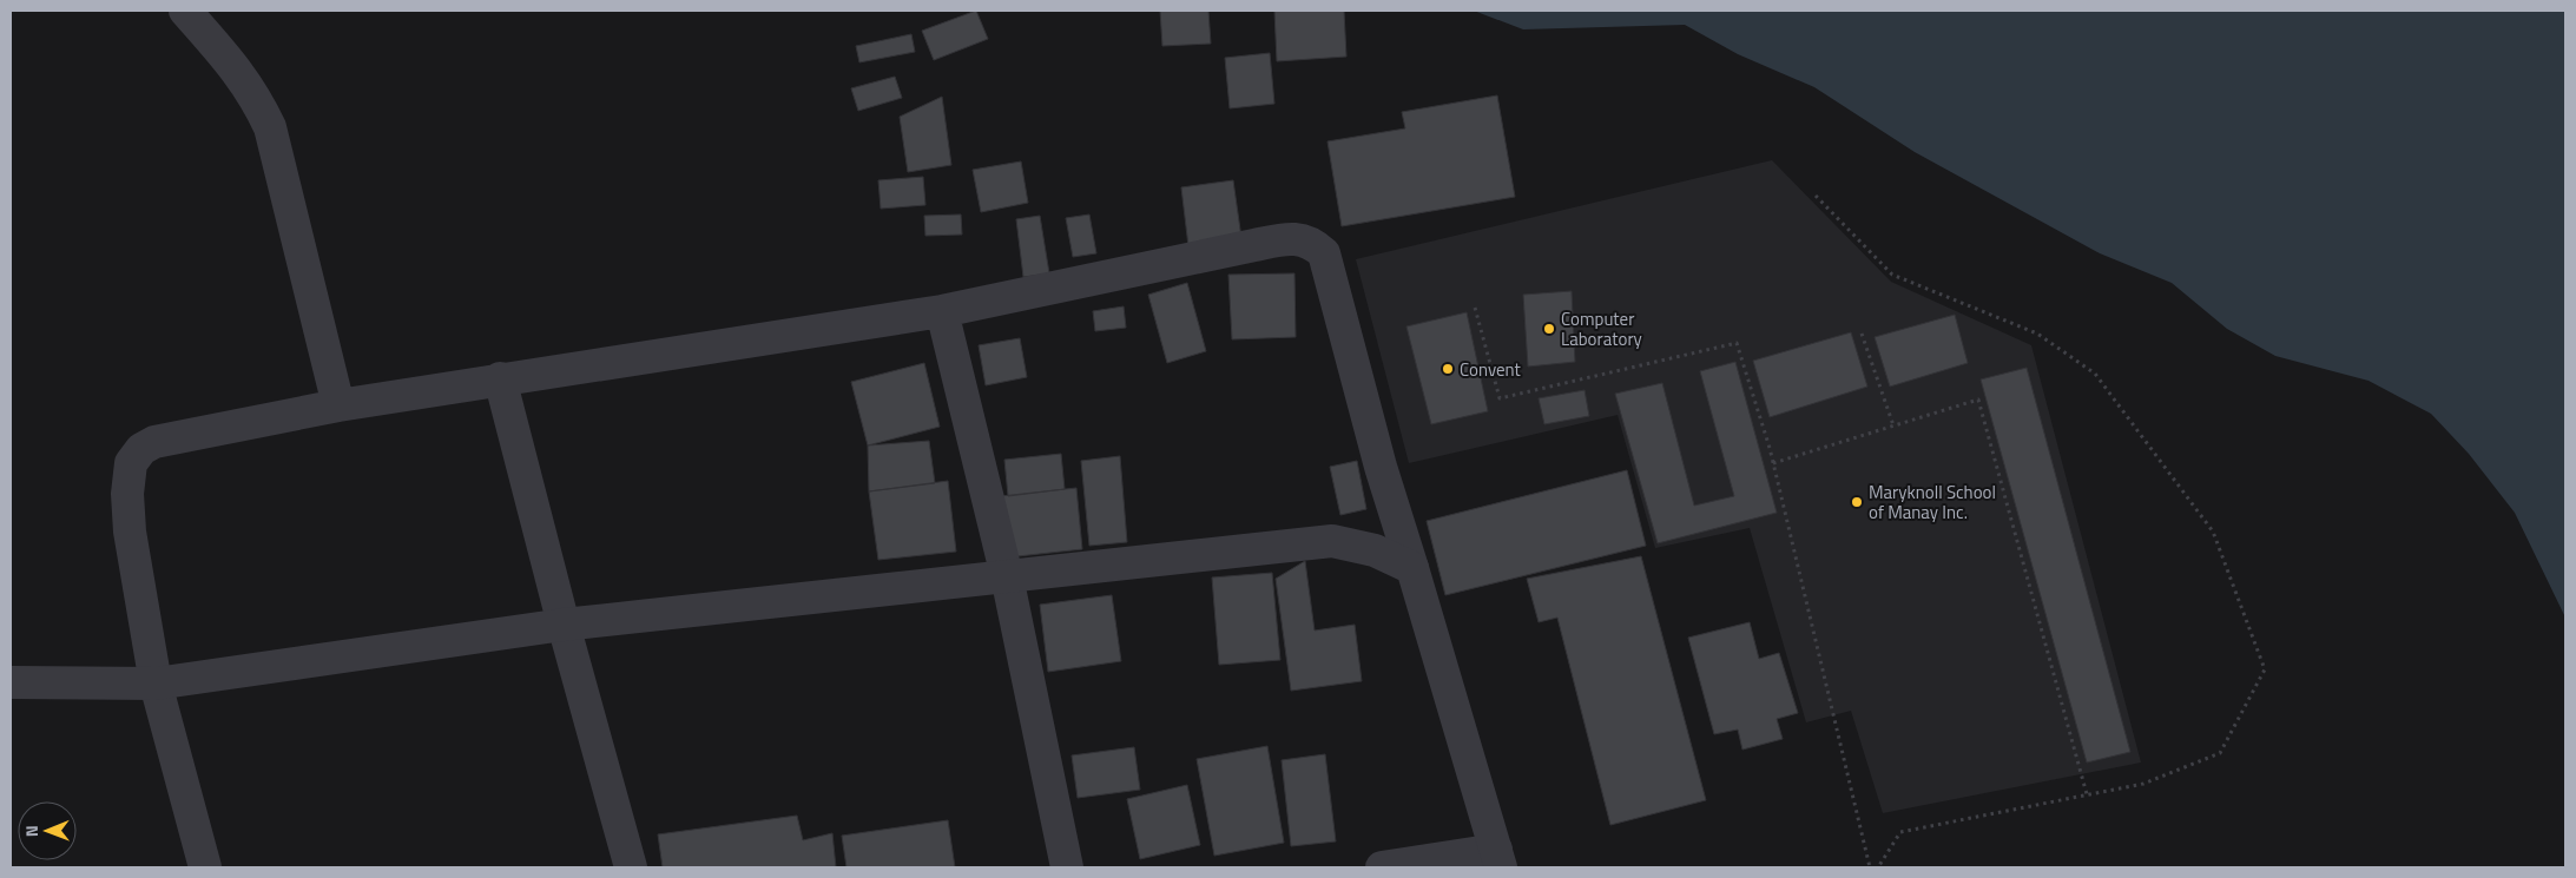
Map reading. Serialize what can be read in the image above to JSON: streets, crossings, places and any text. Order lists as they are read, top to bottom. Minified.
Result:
{"places":["Computer Laboratory","Convent","Maryknoll School of Manay Inc."],"north":"left"}
